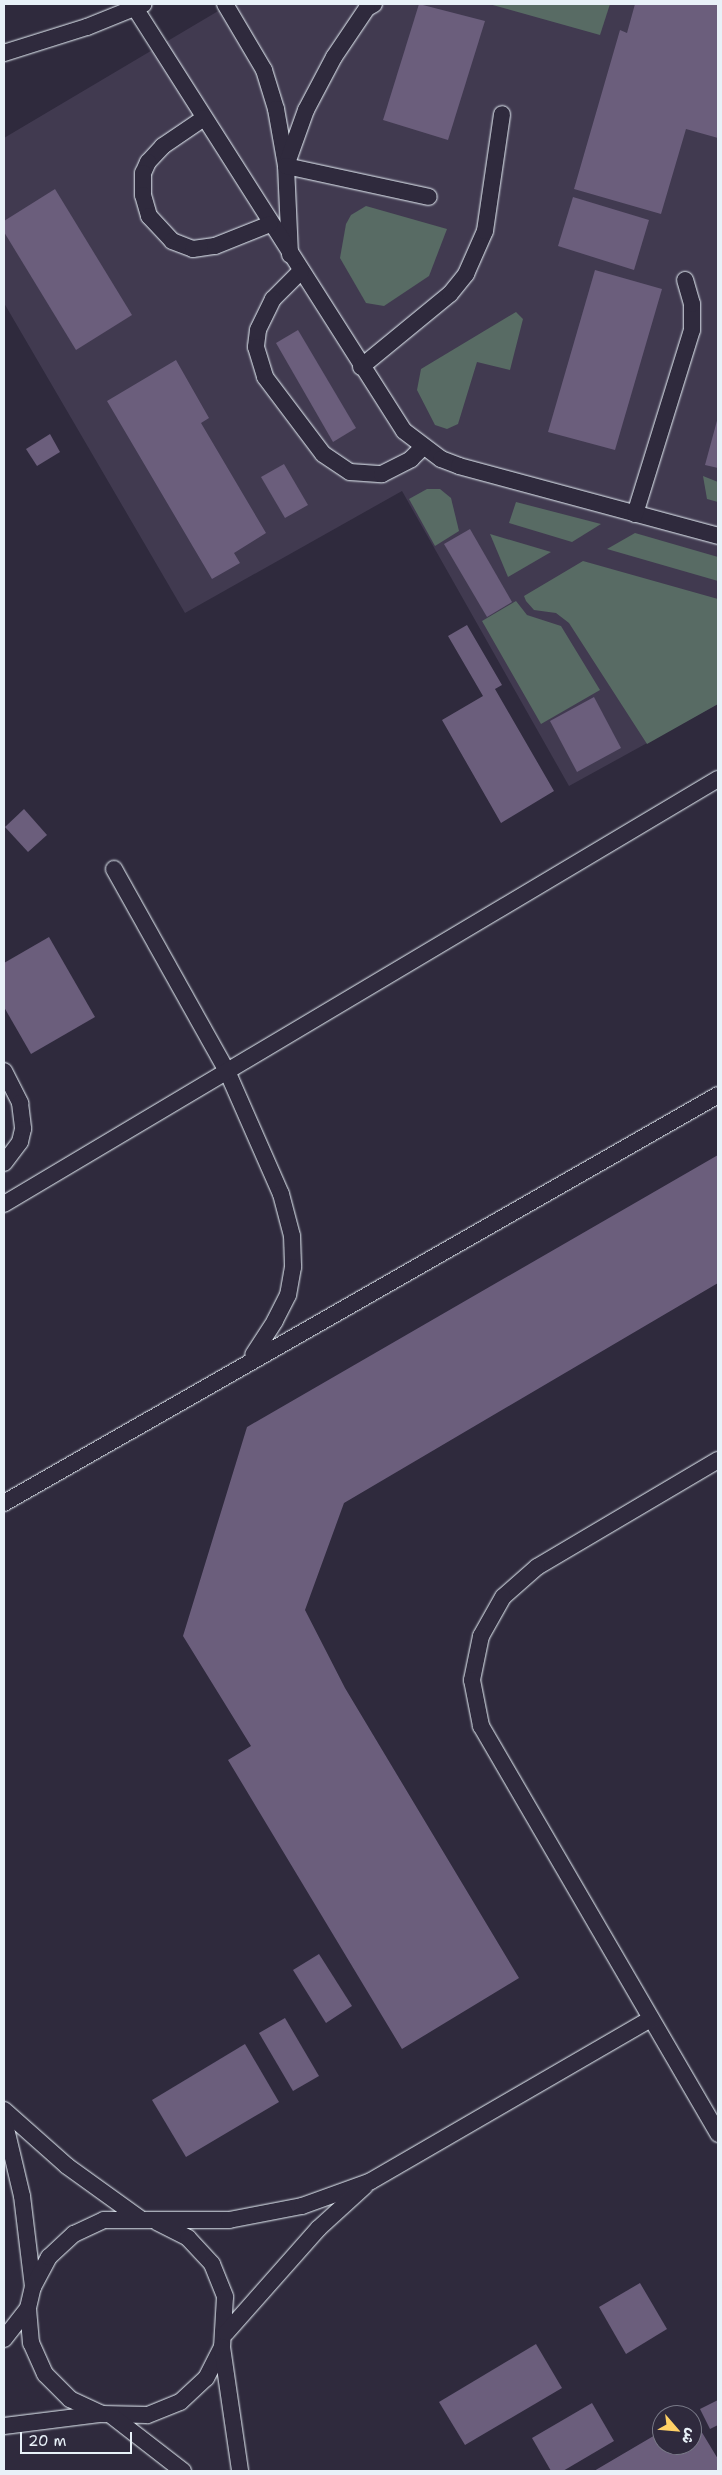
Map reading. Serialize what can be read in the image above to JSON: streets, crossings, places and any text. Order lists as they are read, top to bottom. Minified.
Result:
{"scale_bar":"20 m","north":"bottom right"}
